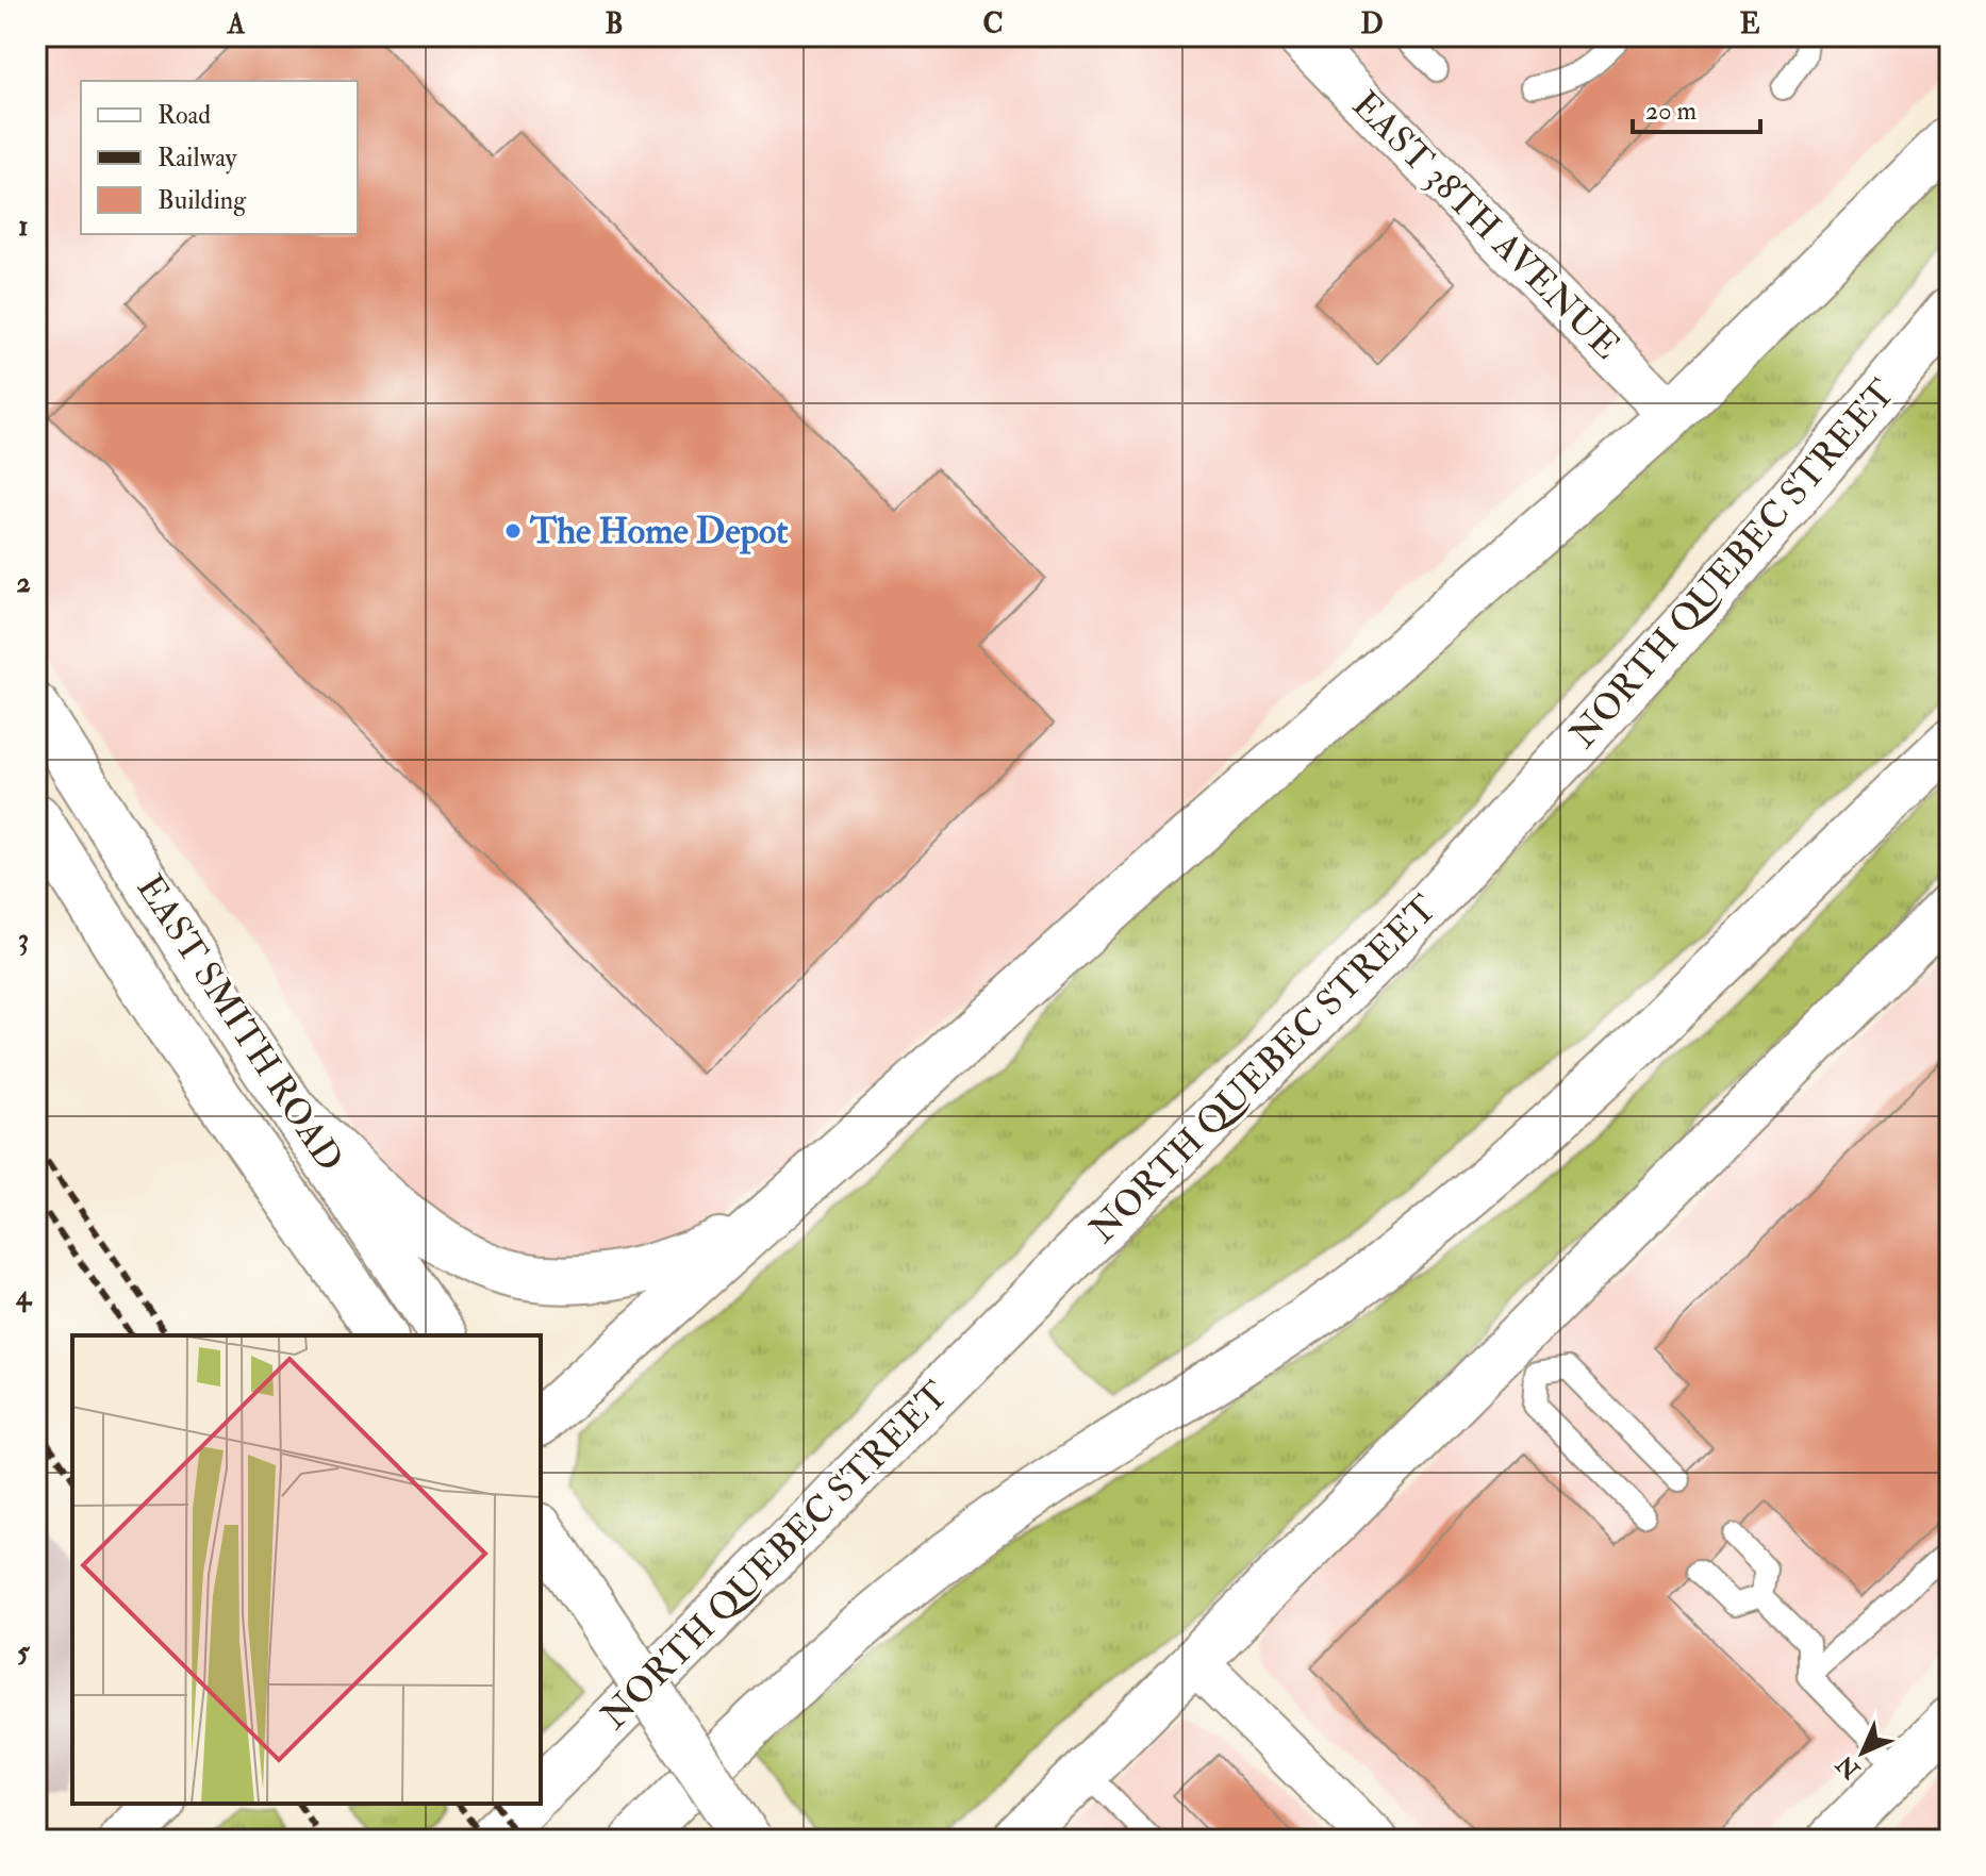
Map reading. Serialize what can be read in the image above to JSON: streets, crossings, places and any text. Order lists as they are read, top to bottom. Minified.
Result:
{"streets":{"main road":["NORTH QUEBEC STREET","EAST SMITH ROAD"],"street":["EAST 38TH AVENUE"]},"places":["The Home Depot"],"legend":["Road","Railway","Building"],"scale_bar":"20 m","north":"bottom left","grid":{"columns":["A","B","C","D","E"],"rows":["1","2","3","4","5"]}}
